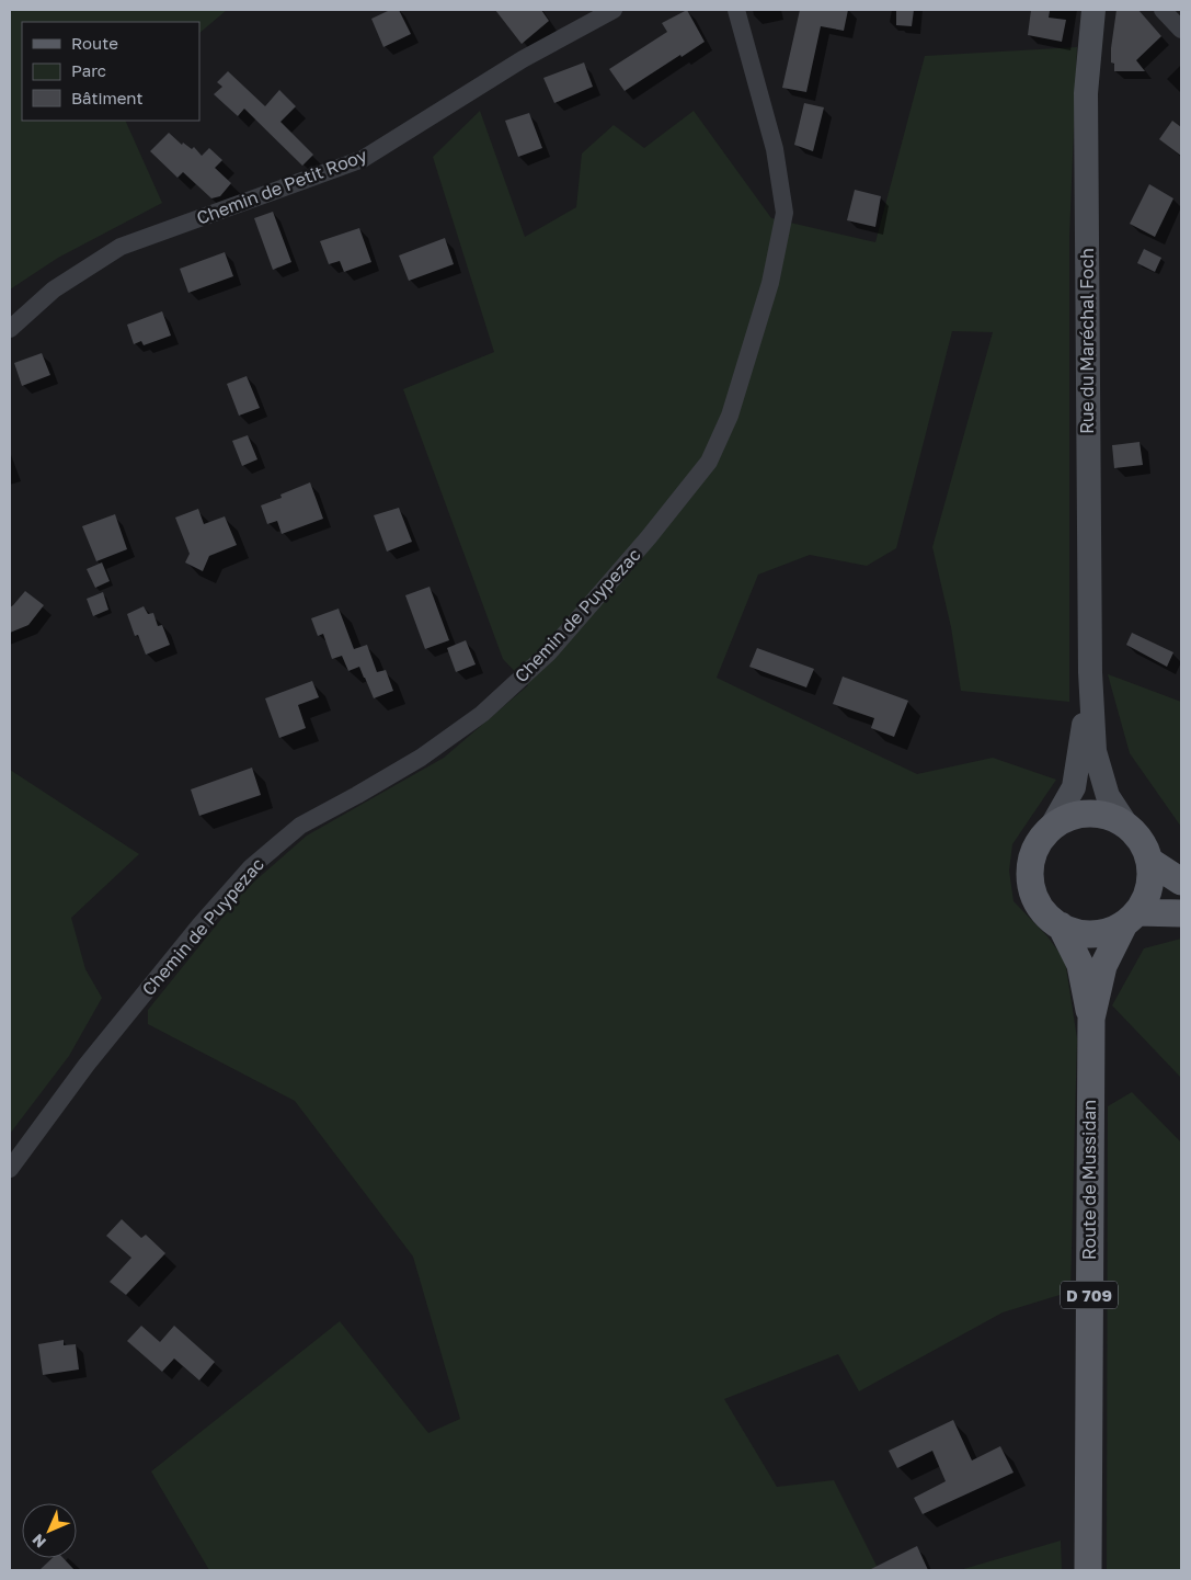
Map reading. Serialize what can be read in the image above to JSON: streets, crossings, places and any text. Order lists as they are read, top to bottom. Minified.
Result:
{"streets":{"main road":["Rue du Maréchal Foch","Route de Mussidan","D 709"],"street":["Chemin de Petit Rooy","Chemin de Puypezac"]},"crossings":[["Rue du Maréchal Foch","Route de Mussidan"]],"legend":["Route","Parc","Bâtiment"],"north":"bottom left"}
